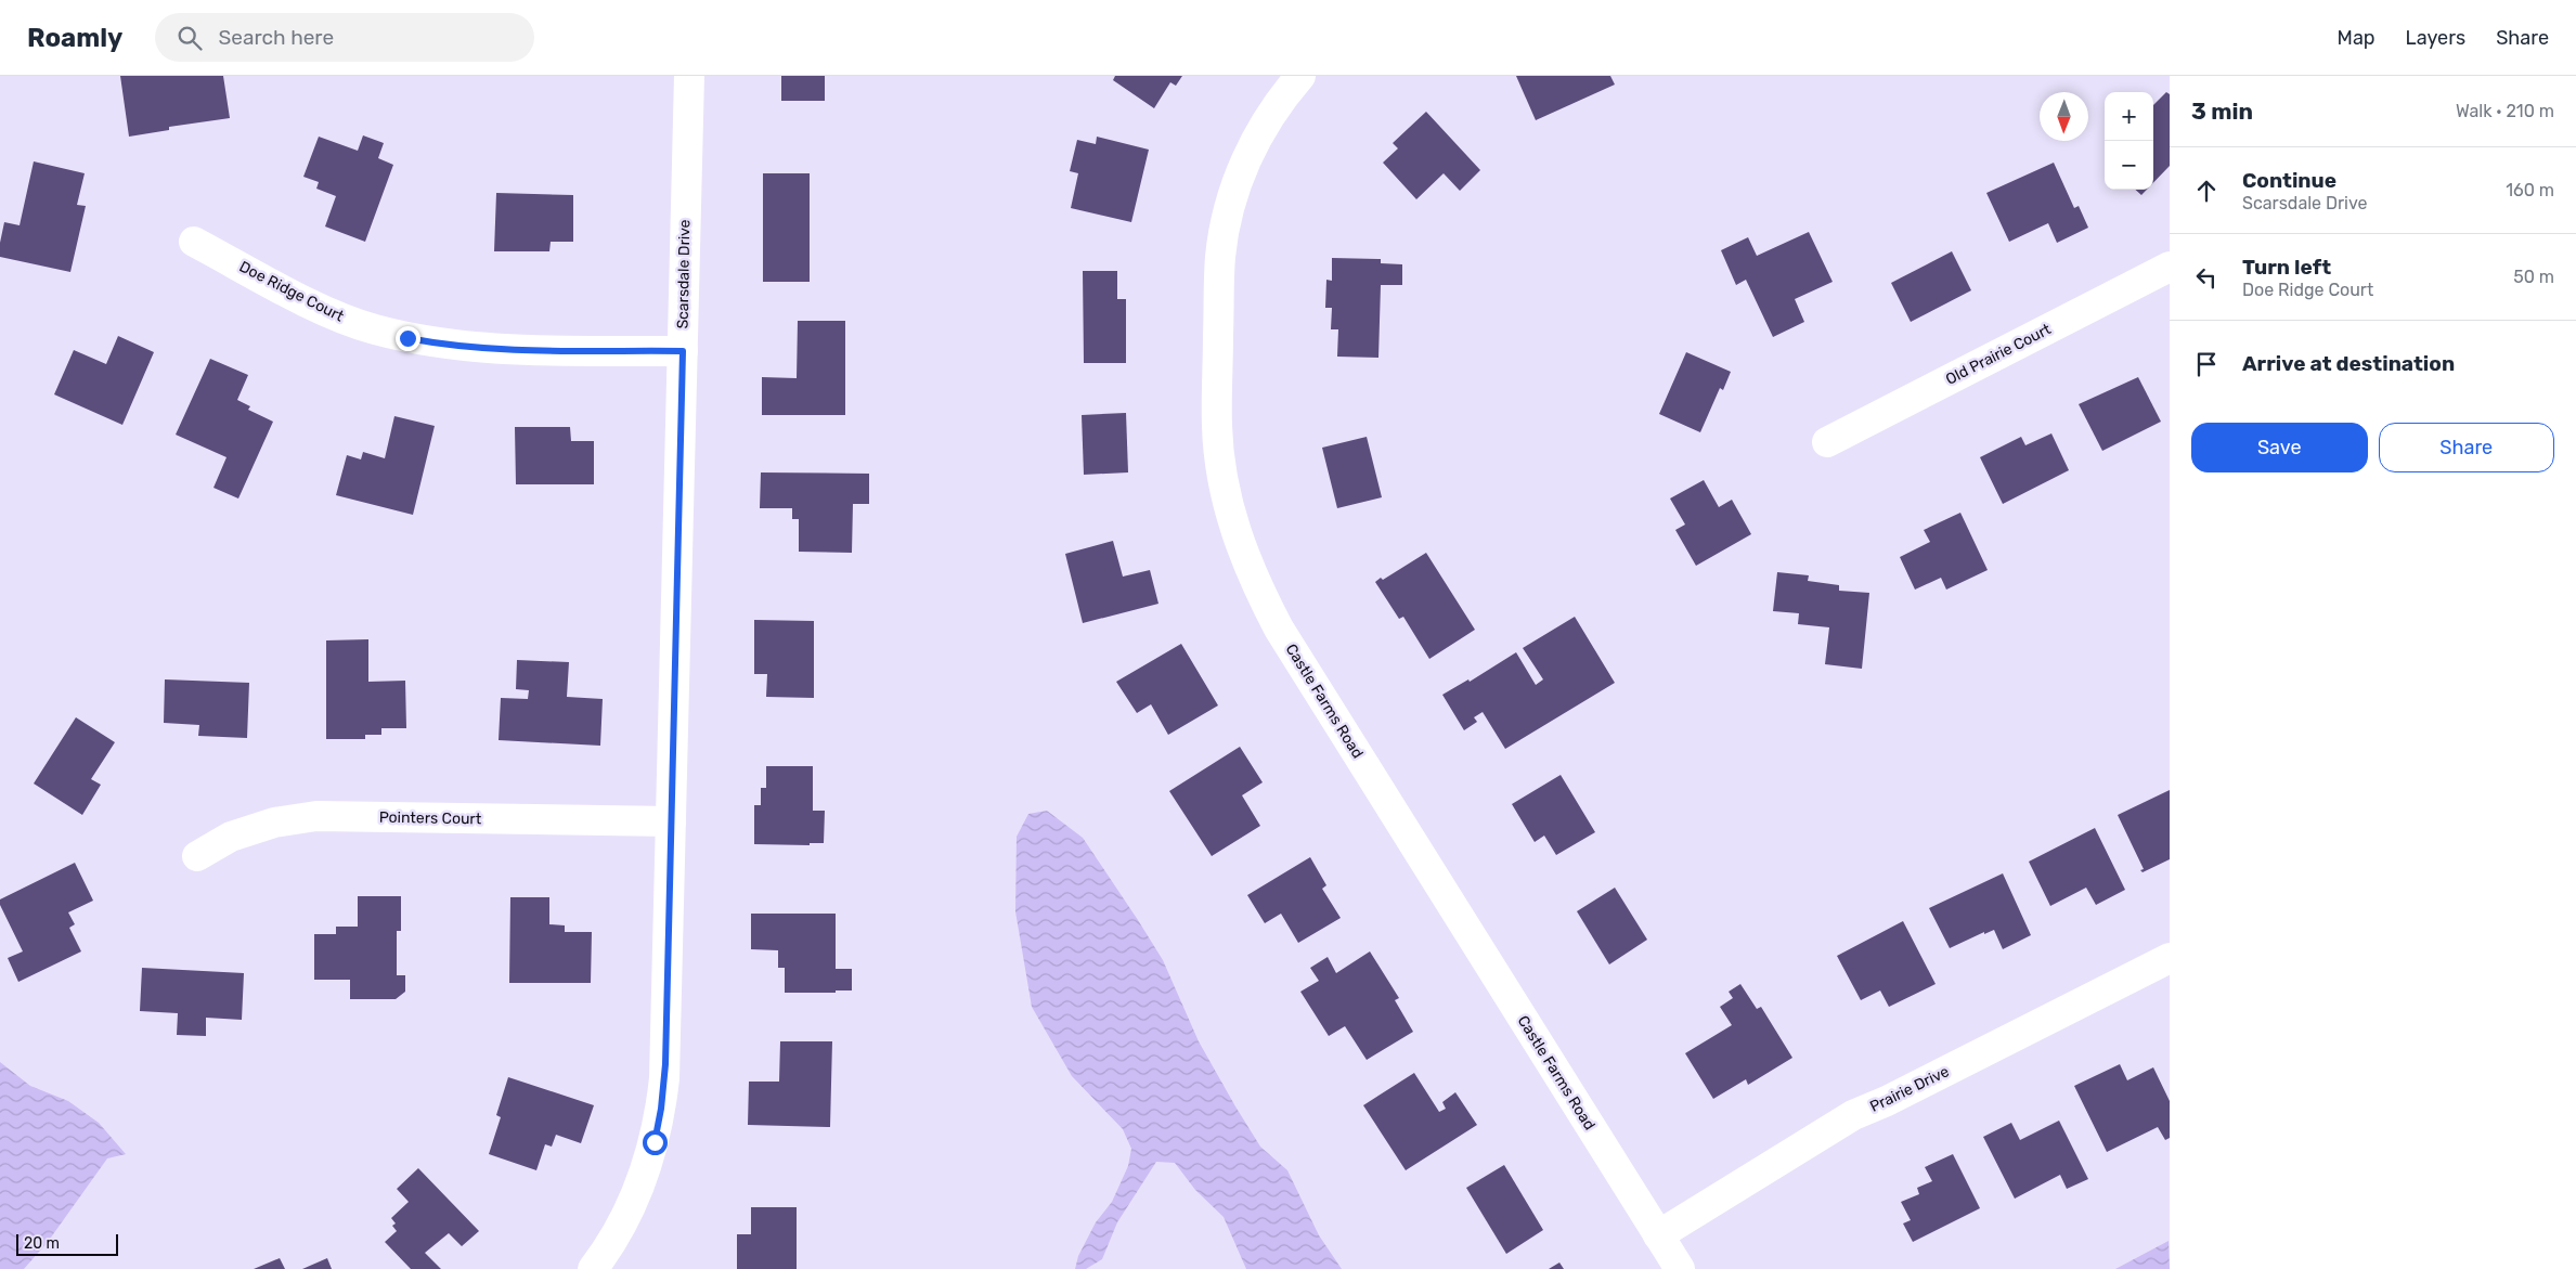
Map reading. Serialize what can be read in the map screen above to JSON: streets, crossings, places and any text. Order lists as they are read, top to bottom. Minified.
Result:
{"streets":{"street":["Scarsdale Drive","Doe Ridge Court","Old Prairie Court","Castle Farms Road","Pointers Court","Prairie Drive"]},"crossings":[["Scarsdale Drive","Doe Ridge Court"],["Scarsdale Drive","Pointers Court"],["Castle Farms Road","Prairie Drive"]],"scale_bar":"20 m","north":"bottom","page":{"header":"Roamly","search":"Search here","nav":["Map","Layers","Share"],"heading":["3 min","Walk · 210 m"],"map_buttons":["+","−"],"list":[["Continue","Scarsdale Drive","160 m"],["Turn left","Doe Ridge Court","50 m"],"Arrive at destination"],"buttons":["Save","Share"],"scale":"20 m"}}
